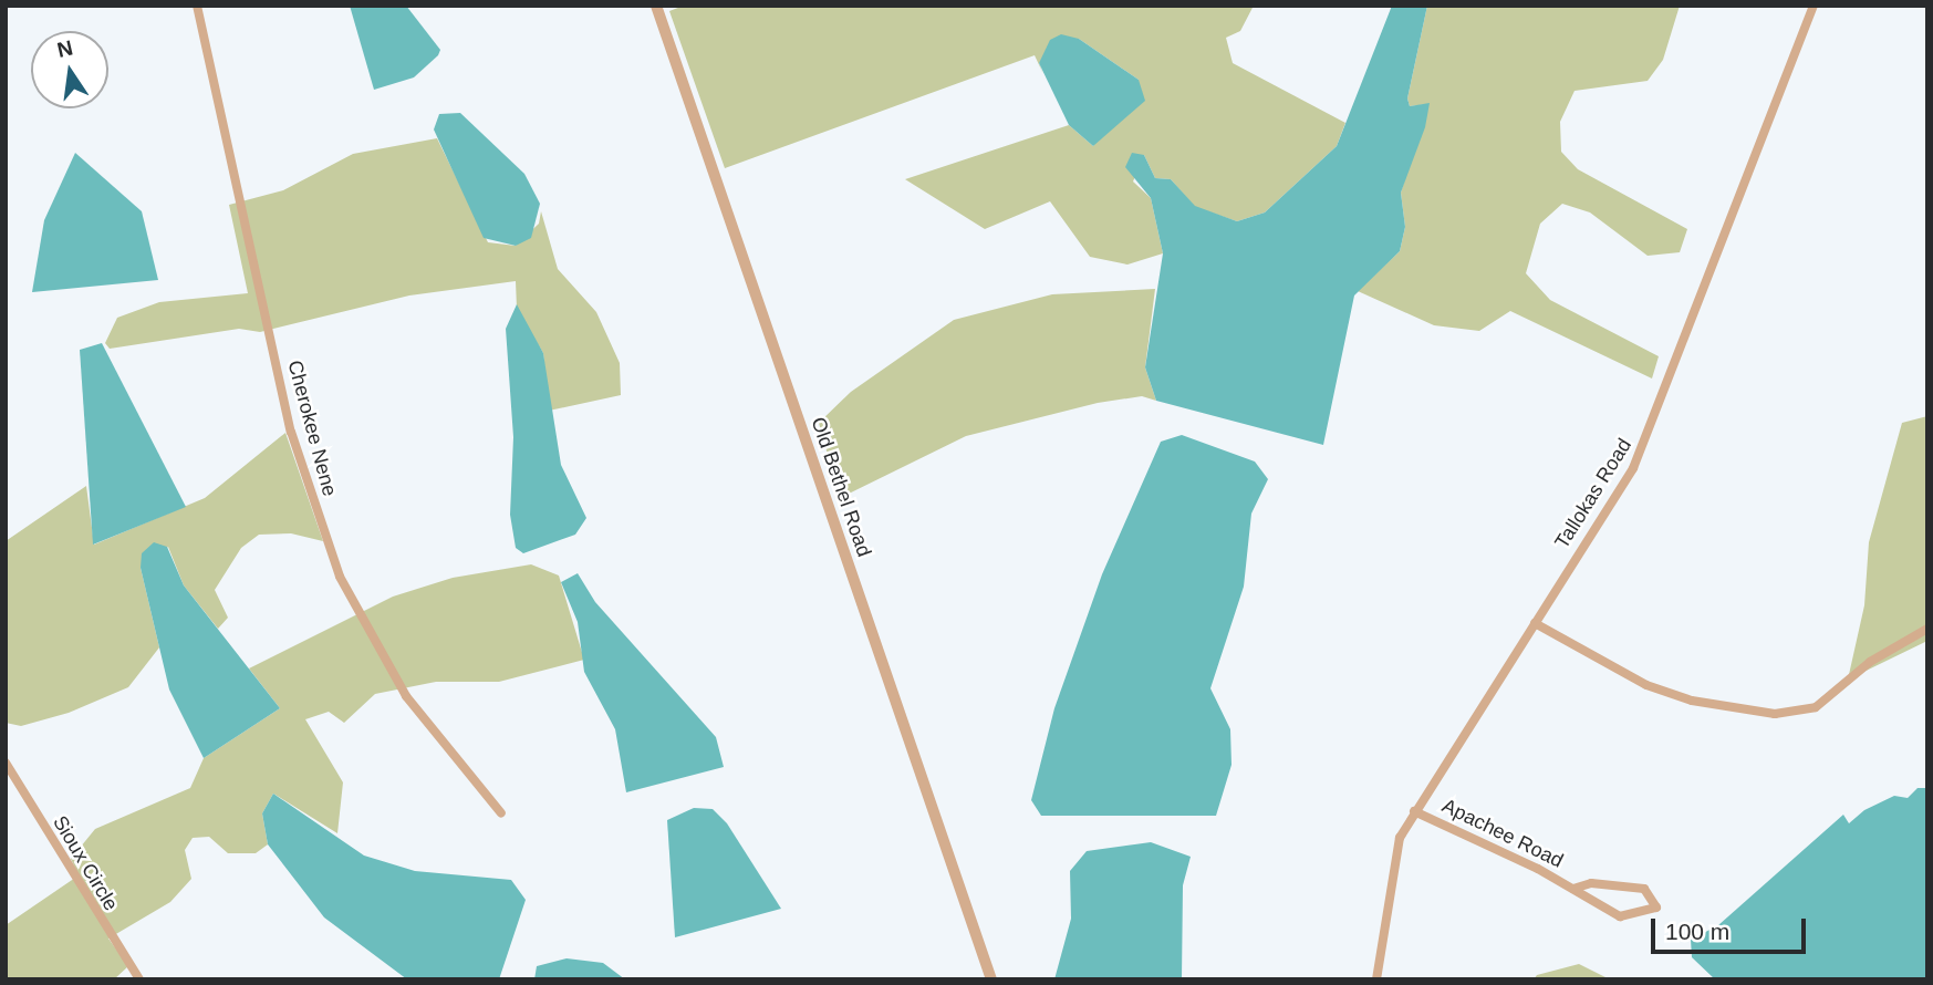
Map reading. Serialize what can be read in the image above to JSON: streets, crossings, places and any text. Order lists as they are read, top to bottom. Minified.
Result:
{"streets":{"street":["Cherokee Nene","Old Bethel Road","Tallokas Road","Apachee Road","Sioux Circle"]},"crossings":[["Tallokas Road","Apachee Road"]],"scale_bar":"100 m","north":"top"}
